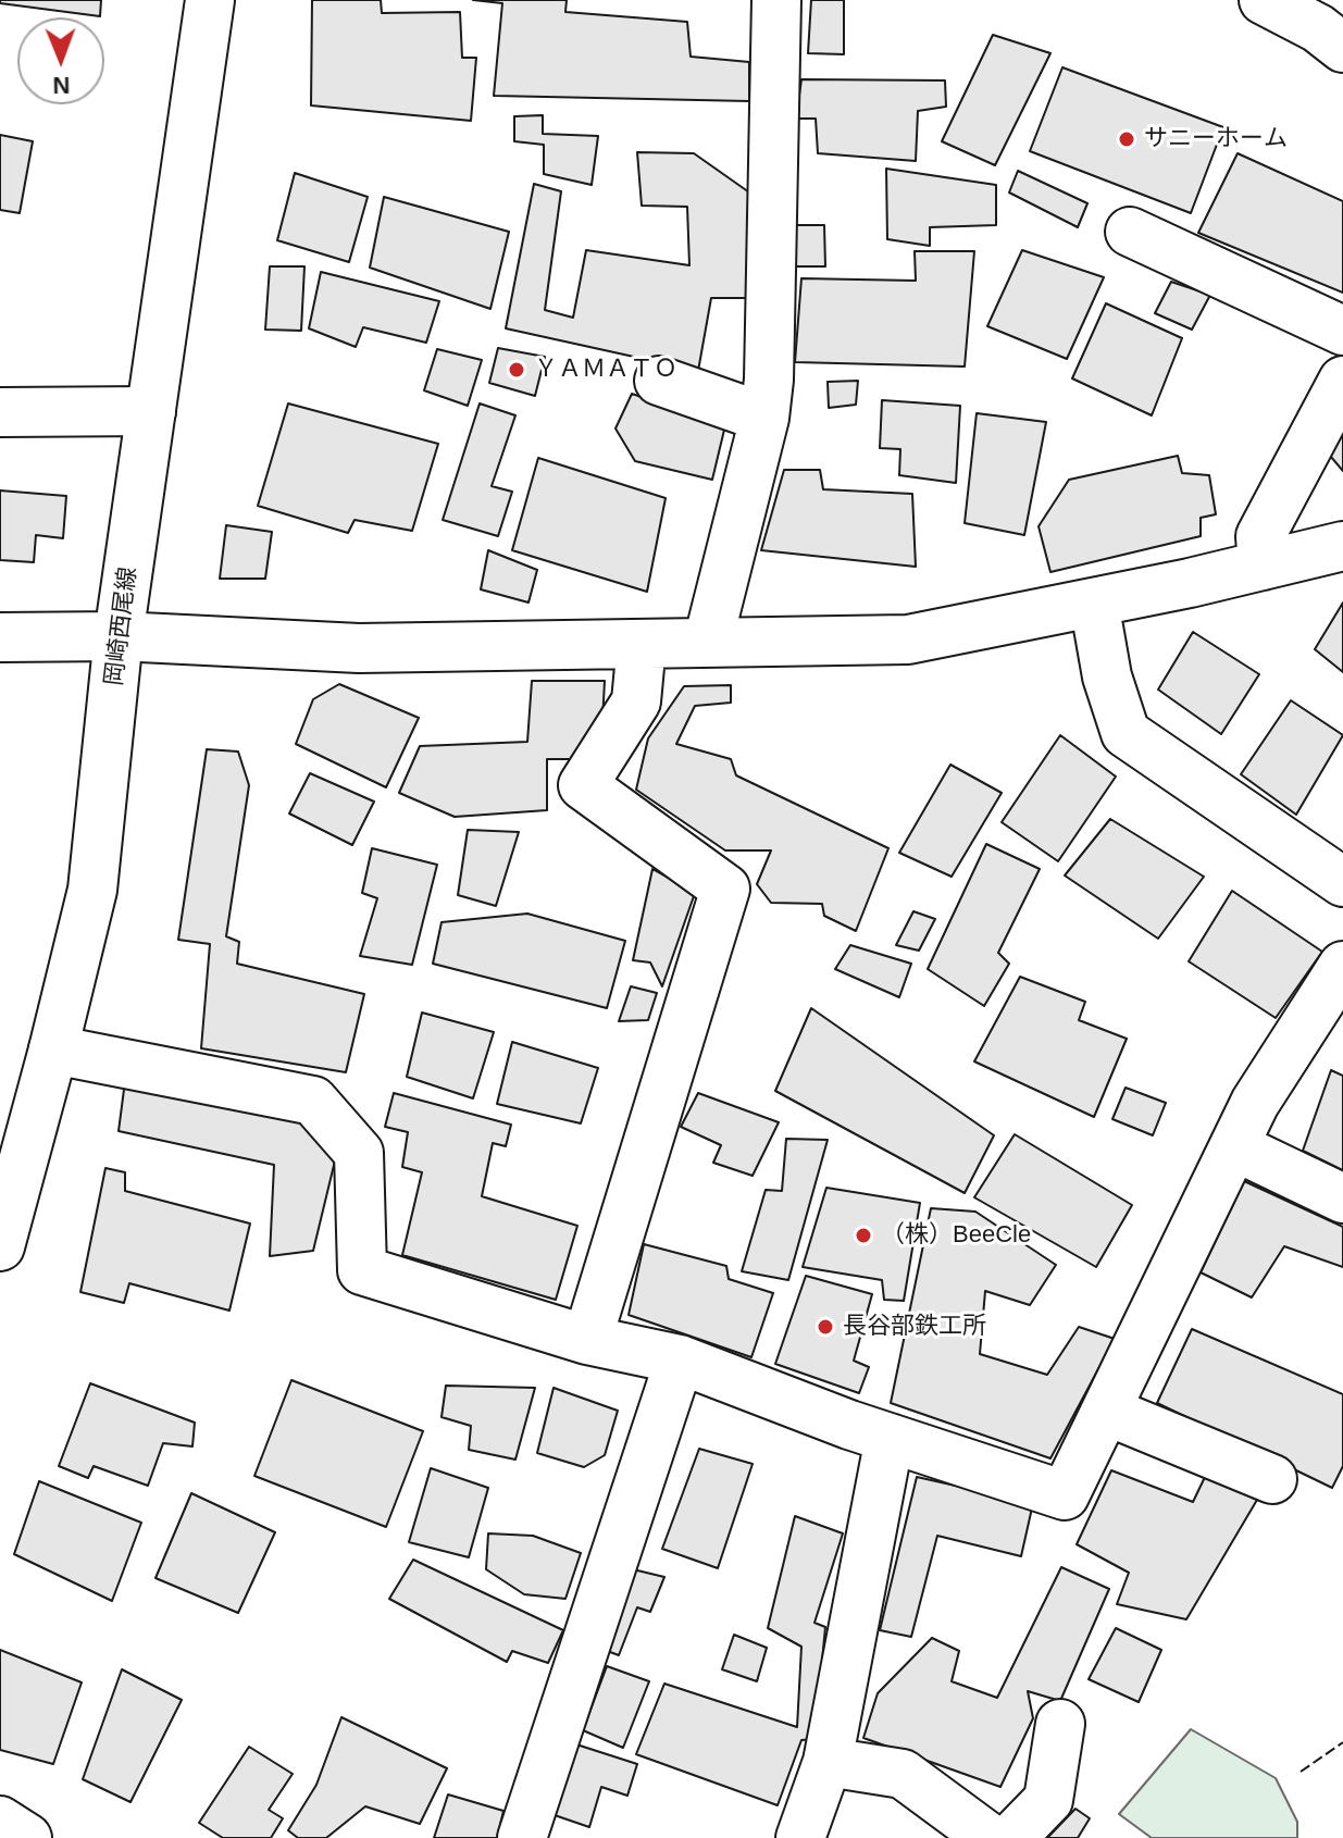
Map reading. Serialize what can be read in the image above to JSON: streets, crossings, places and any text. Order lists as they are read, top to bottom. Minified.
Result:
{"streets":{"street":["岡崎西尾線"]},"places":["サニーホーム","ＹＡＭＡＴＯ","（株）BeeCle","長谷部鉄工所"],"north":"bottom"}
